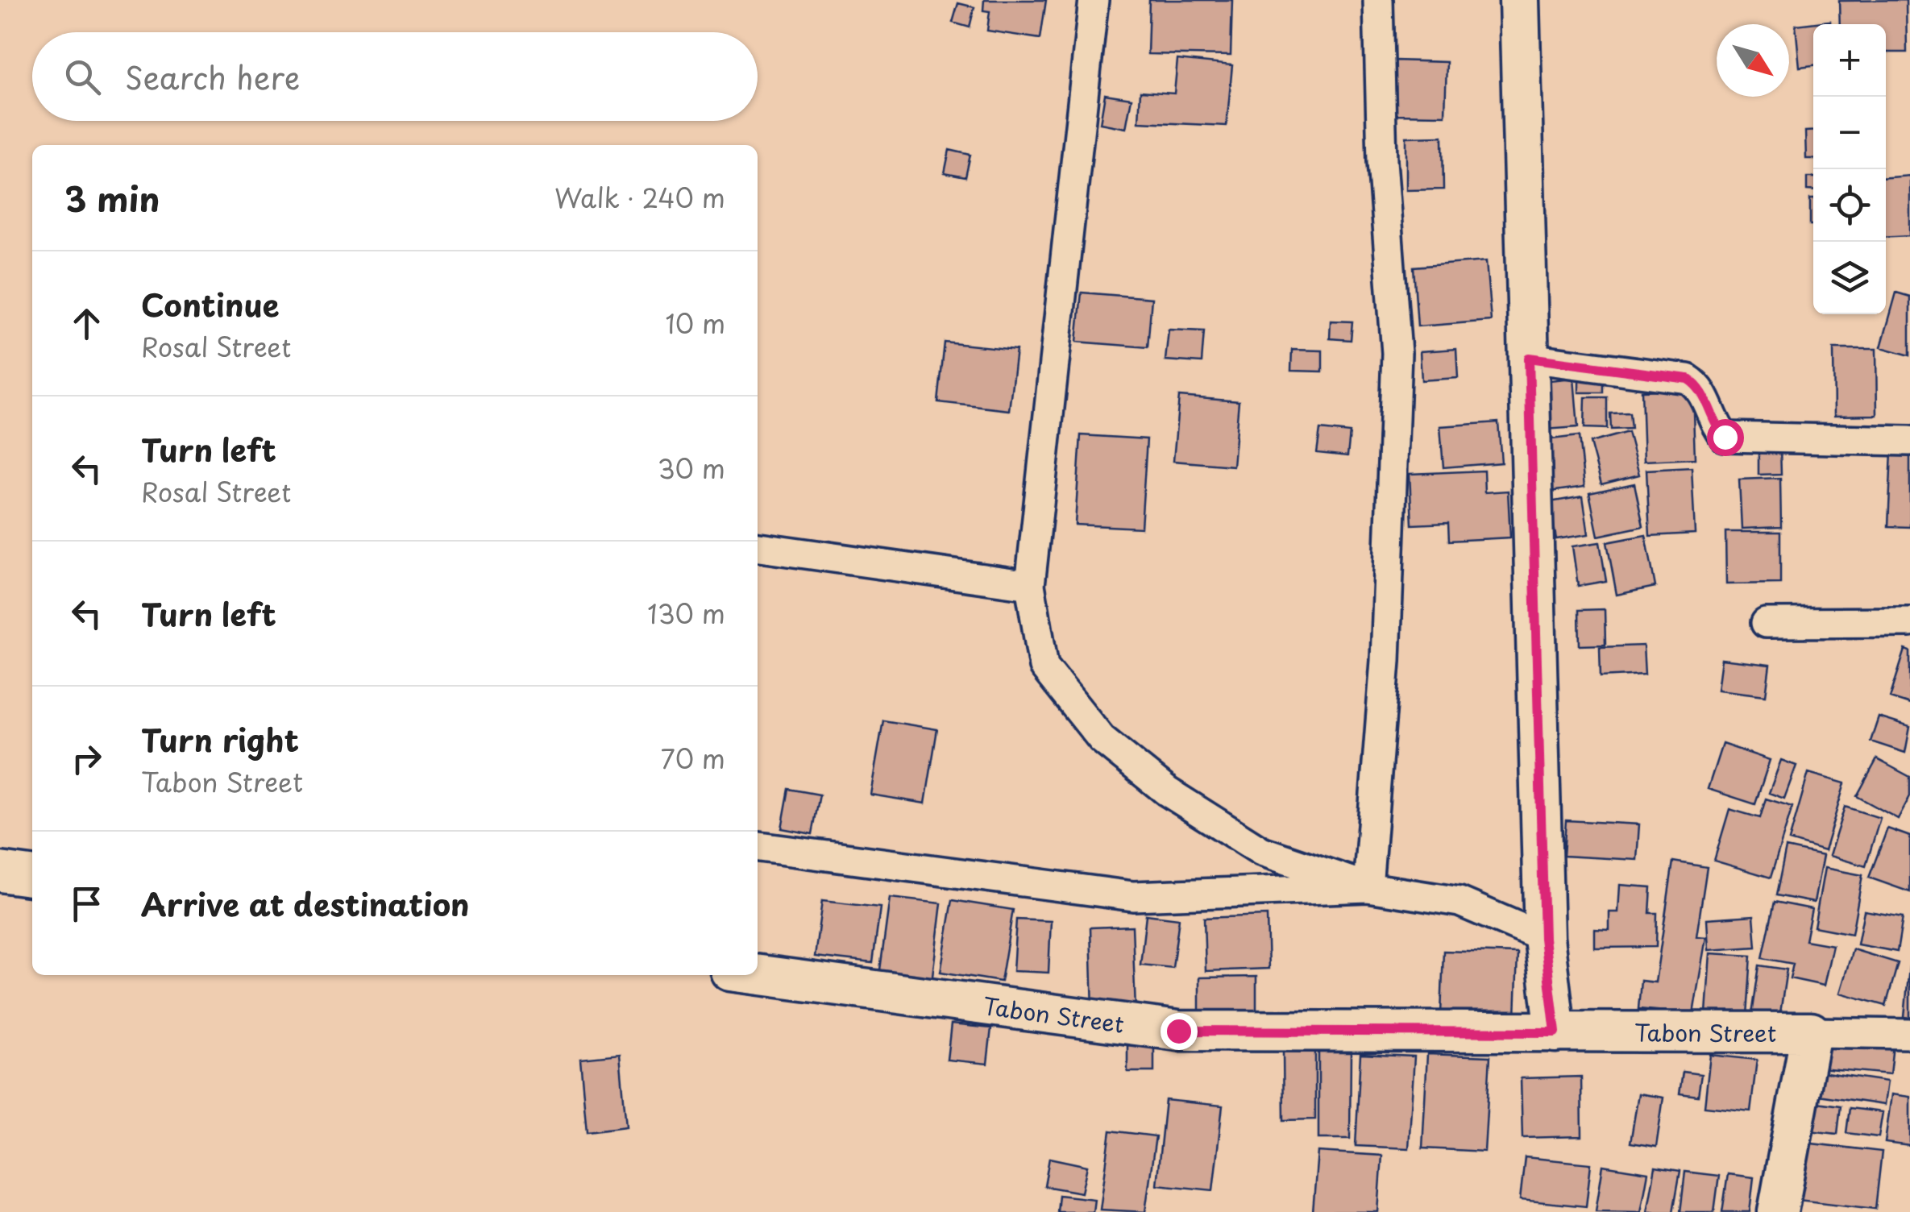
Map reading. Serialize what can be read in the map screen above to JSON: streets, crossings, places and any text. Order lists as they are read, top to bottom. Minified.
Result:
{"streets":{"street":["Tabon Street"]},"north":"bottom right","page":{"map_buttons":["+","−"],"search":"Search here","heading":["3 min","Walk · 240 m"],"list":[["Continue","Rosal Street","10 m"],["Turn left","Rosal Street","30 m"],["Turn left","130 m"],["Turn right","Tabon Street","70 m"],"Arrive at destination"]}}
